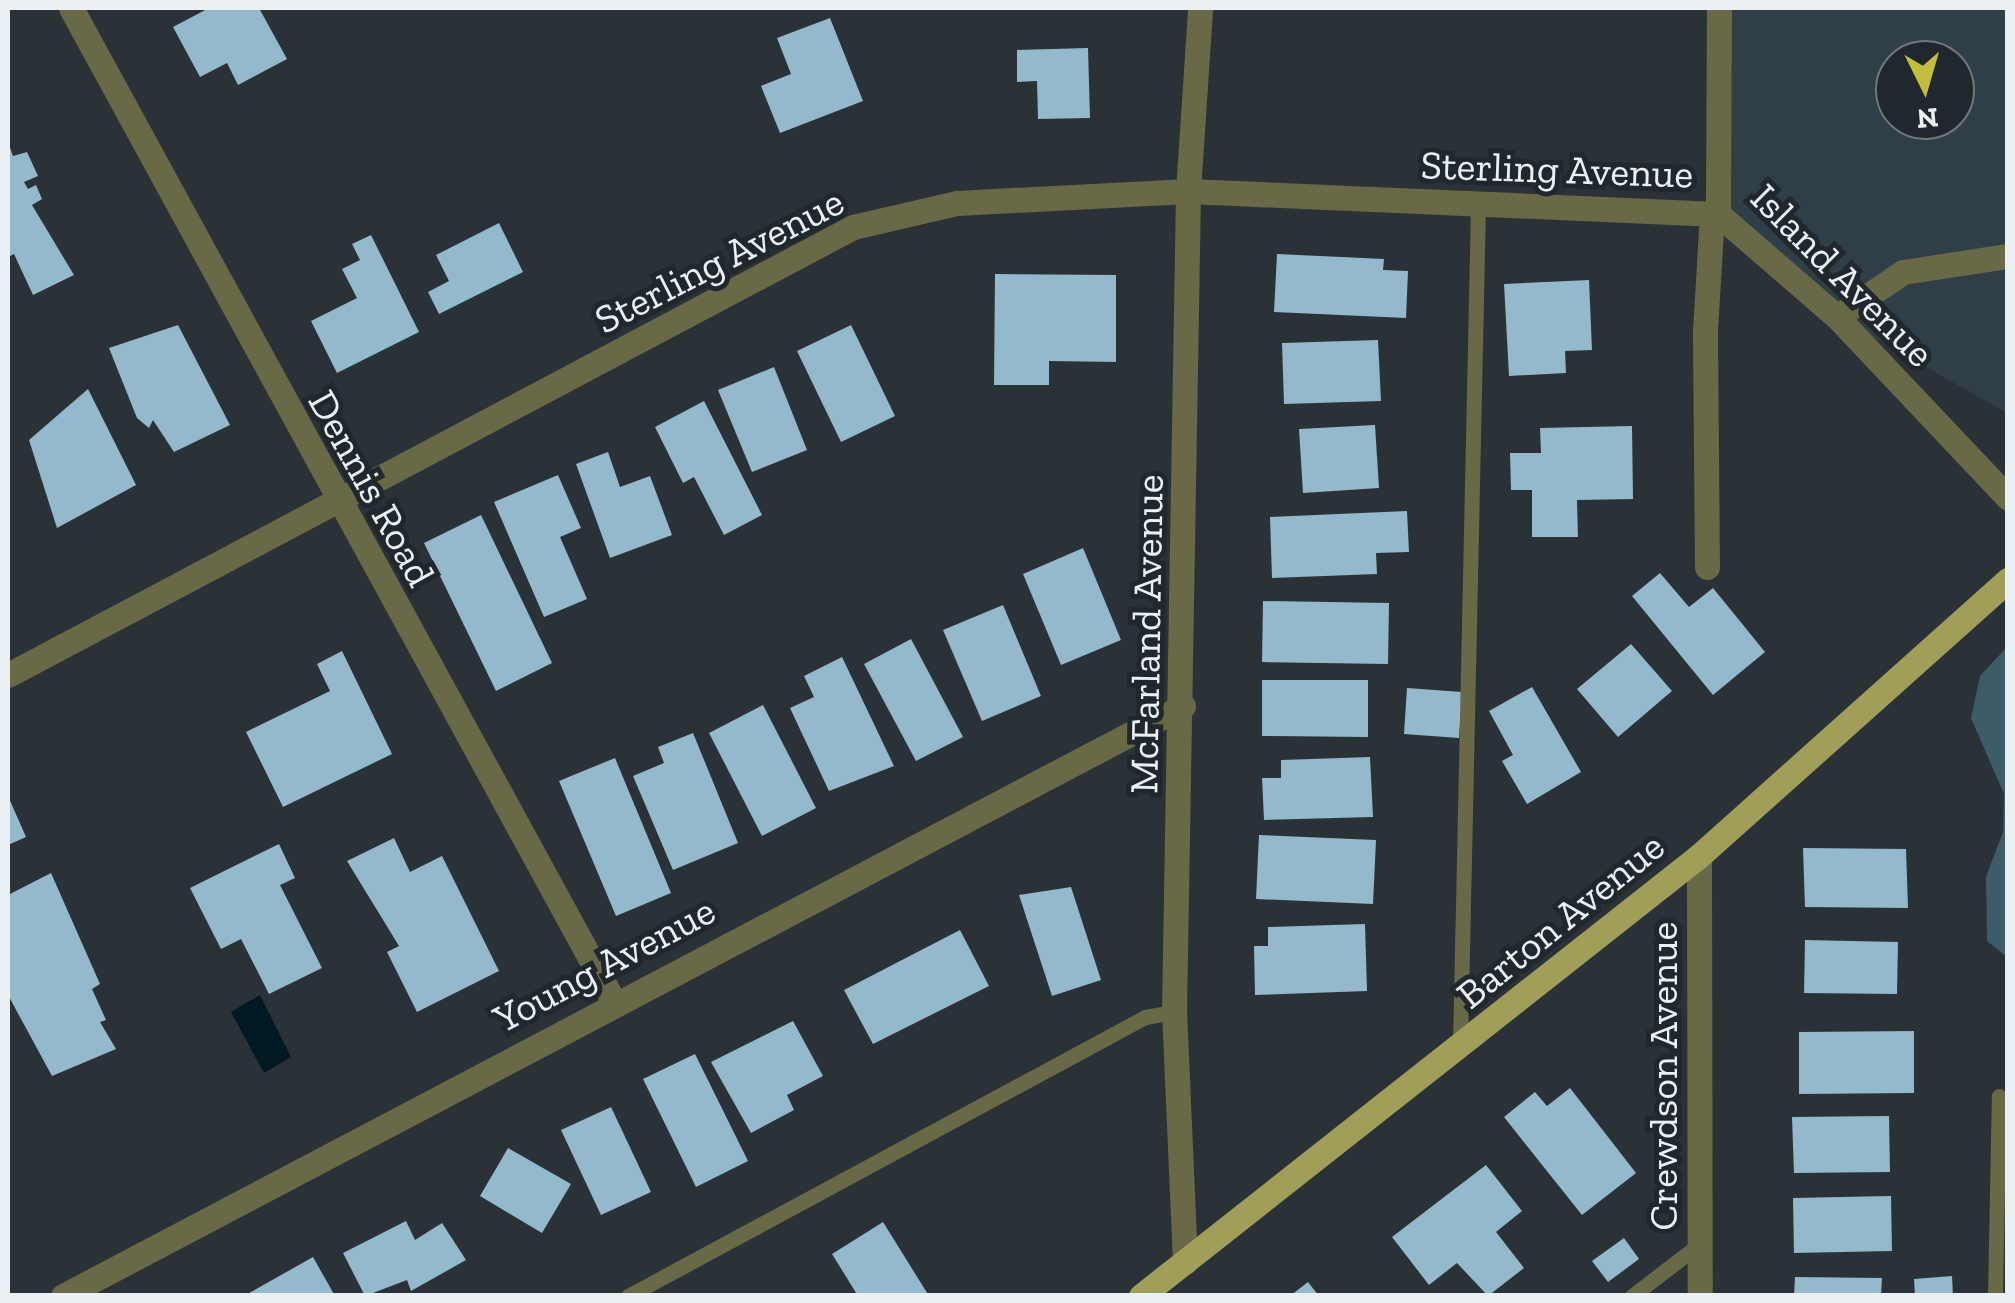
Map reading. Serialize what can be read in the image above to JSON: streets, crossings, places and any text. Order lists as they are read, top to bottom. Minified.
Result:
{"streets":{"main road":["Barton Avenue"],"street":["Sterling Avenue","Island Avenue","Dennis Road","McFarland Avenue","Young Avenue","Crewdson Avenue"]},"crossings":[["Sterling Avenue","Island Avenue"],["Sterling Avenue","Dennis Road"],["Sterling Avenue","McFarland Avenue"],["Dennis Road","Young Avenue"],["McFarland Avenue","Barton Avenue"],["McFarland Avenue","Young Avenue"],["Barton Avenue","Crewdson Avenue"]],"north":"bottom"}
